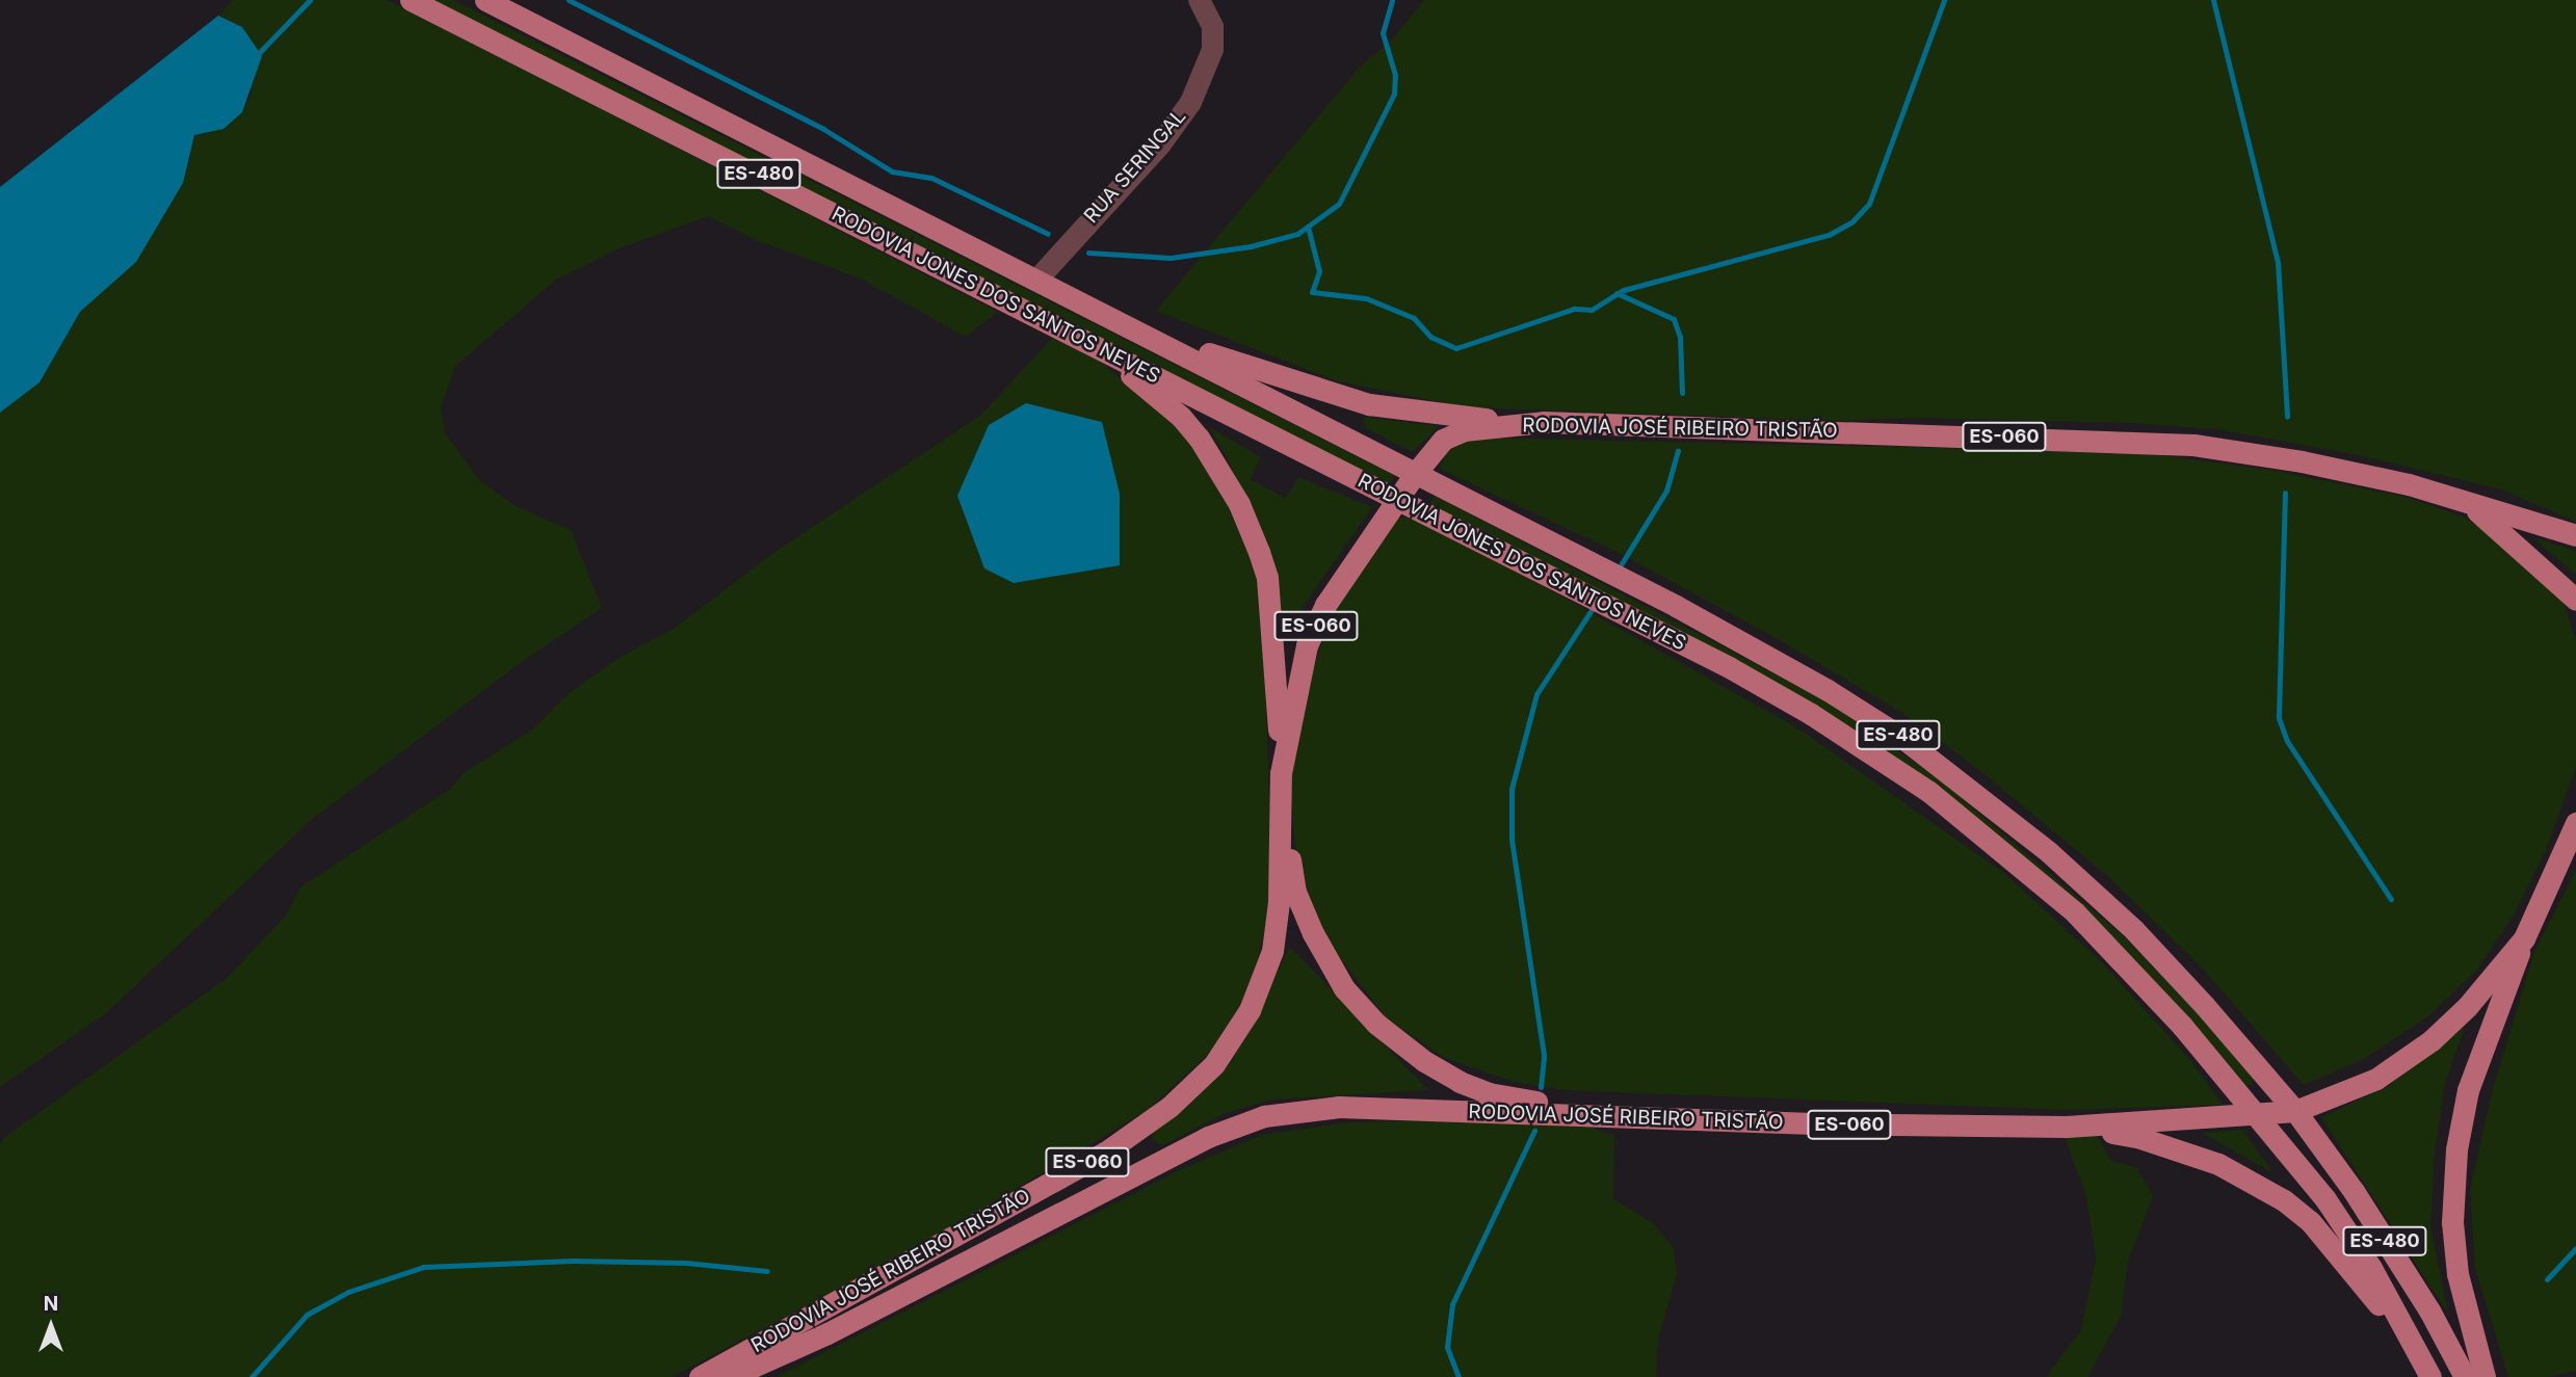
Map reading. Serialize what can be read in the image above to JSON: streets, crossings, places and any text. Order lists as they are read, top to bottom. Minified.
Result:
{"streets":{"main road":["ES-480","RODOVIA JONES DOS SANTOS NEVES","RODOVIA JOSÉ RIBEIRO TRISTÃO","ES-060"],"street":["RUA SERINGAL"]},"crossings":[["RUA SERINGAL","RODOVIA JONES DOS SANTOS NEVES"],["RODOVIA JONES DOS SANTOS NEVES","RODOVIA JOSÉ RIBEIRO TRISTÃO"],["RODOVIA JOSÉ RIBEIRO TRISTÃO","ES-060"]],"north":"top"}
